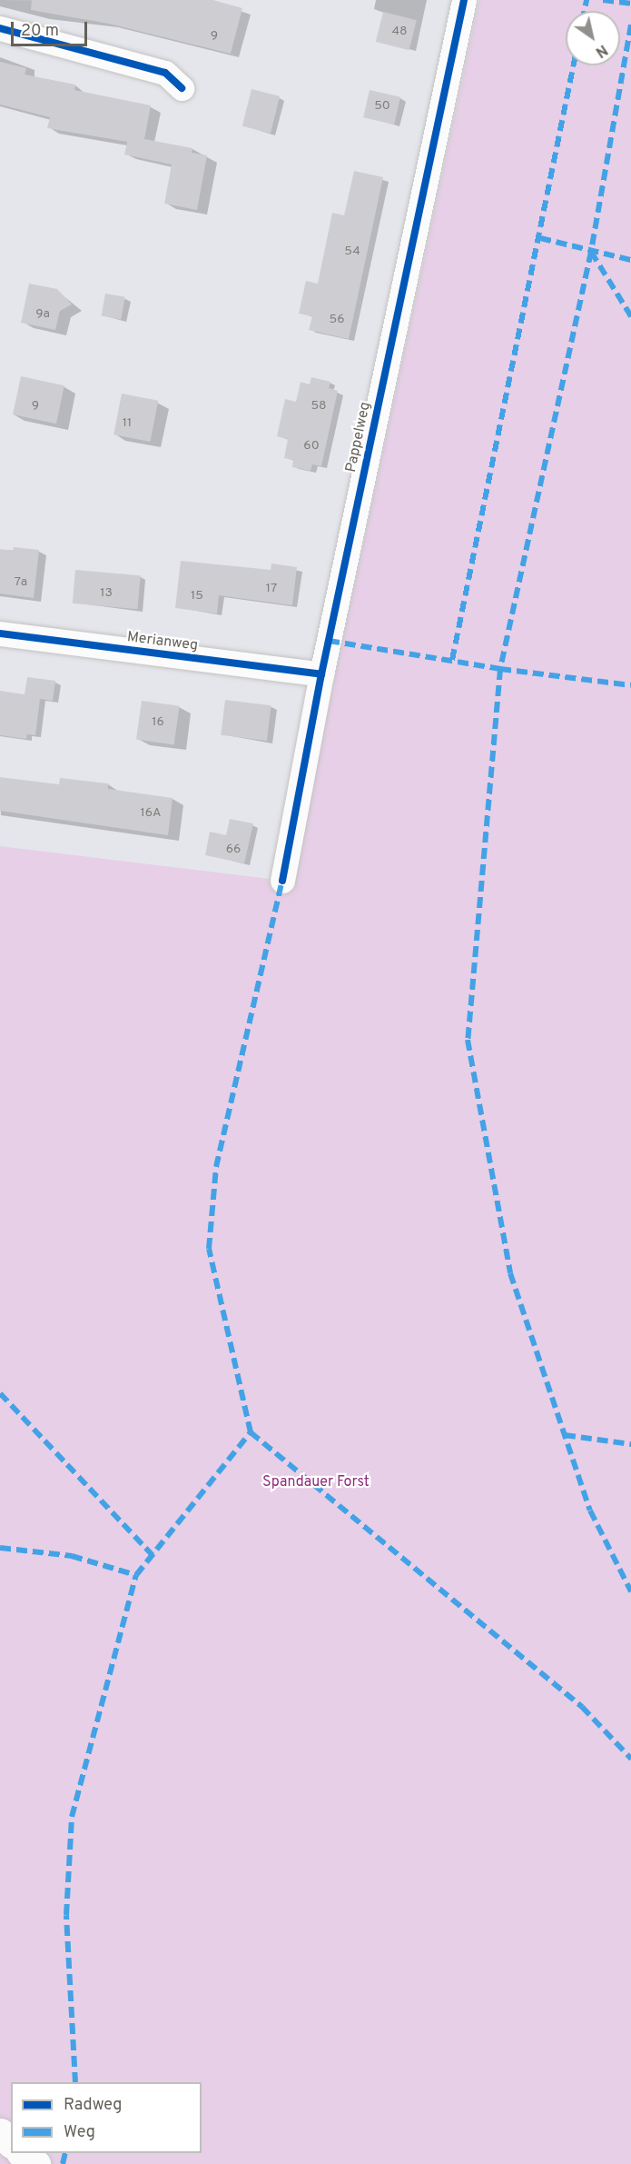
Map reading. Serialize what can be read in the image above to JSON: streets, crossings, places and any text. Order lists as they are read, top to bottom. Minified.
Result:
{"streets":{"street":["Pappelweg","Merianweg"]},"crossings":[["Pappelweg","Merianweg"]],"parks":["Spandauer Forst"],"house_numbers":["48","9","50","54","9a","56","9","58","11","60","7a","17","13","15","16","16A","66"],"legend":["Radweg","Weg"],"scale_bar":"20 m","north":"bottom right"}
